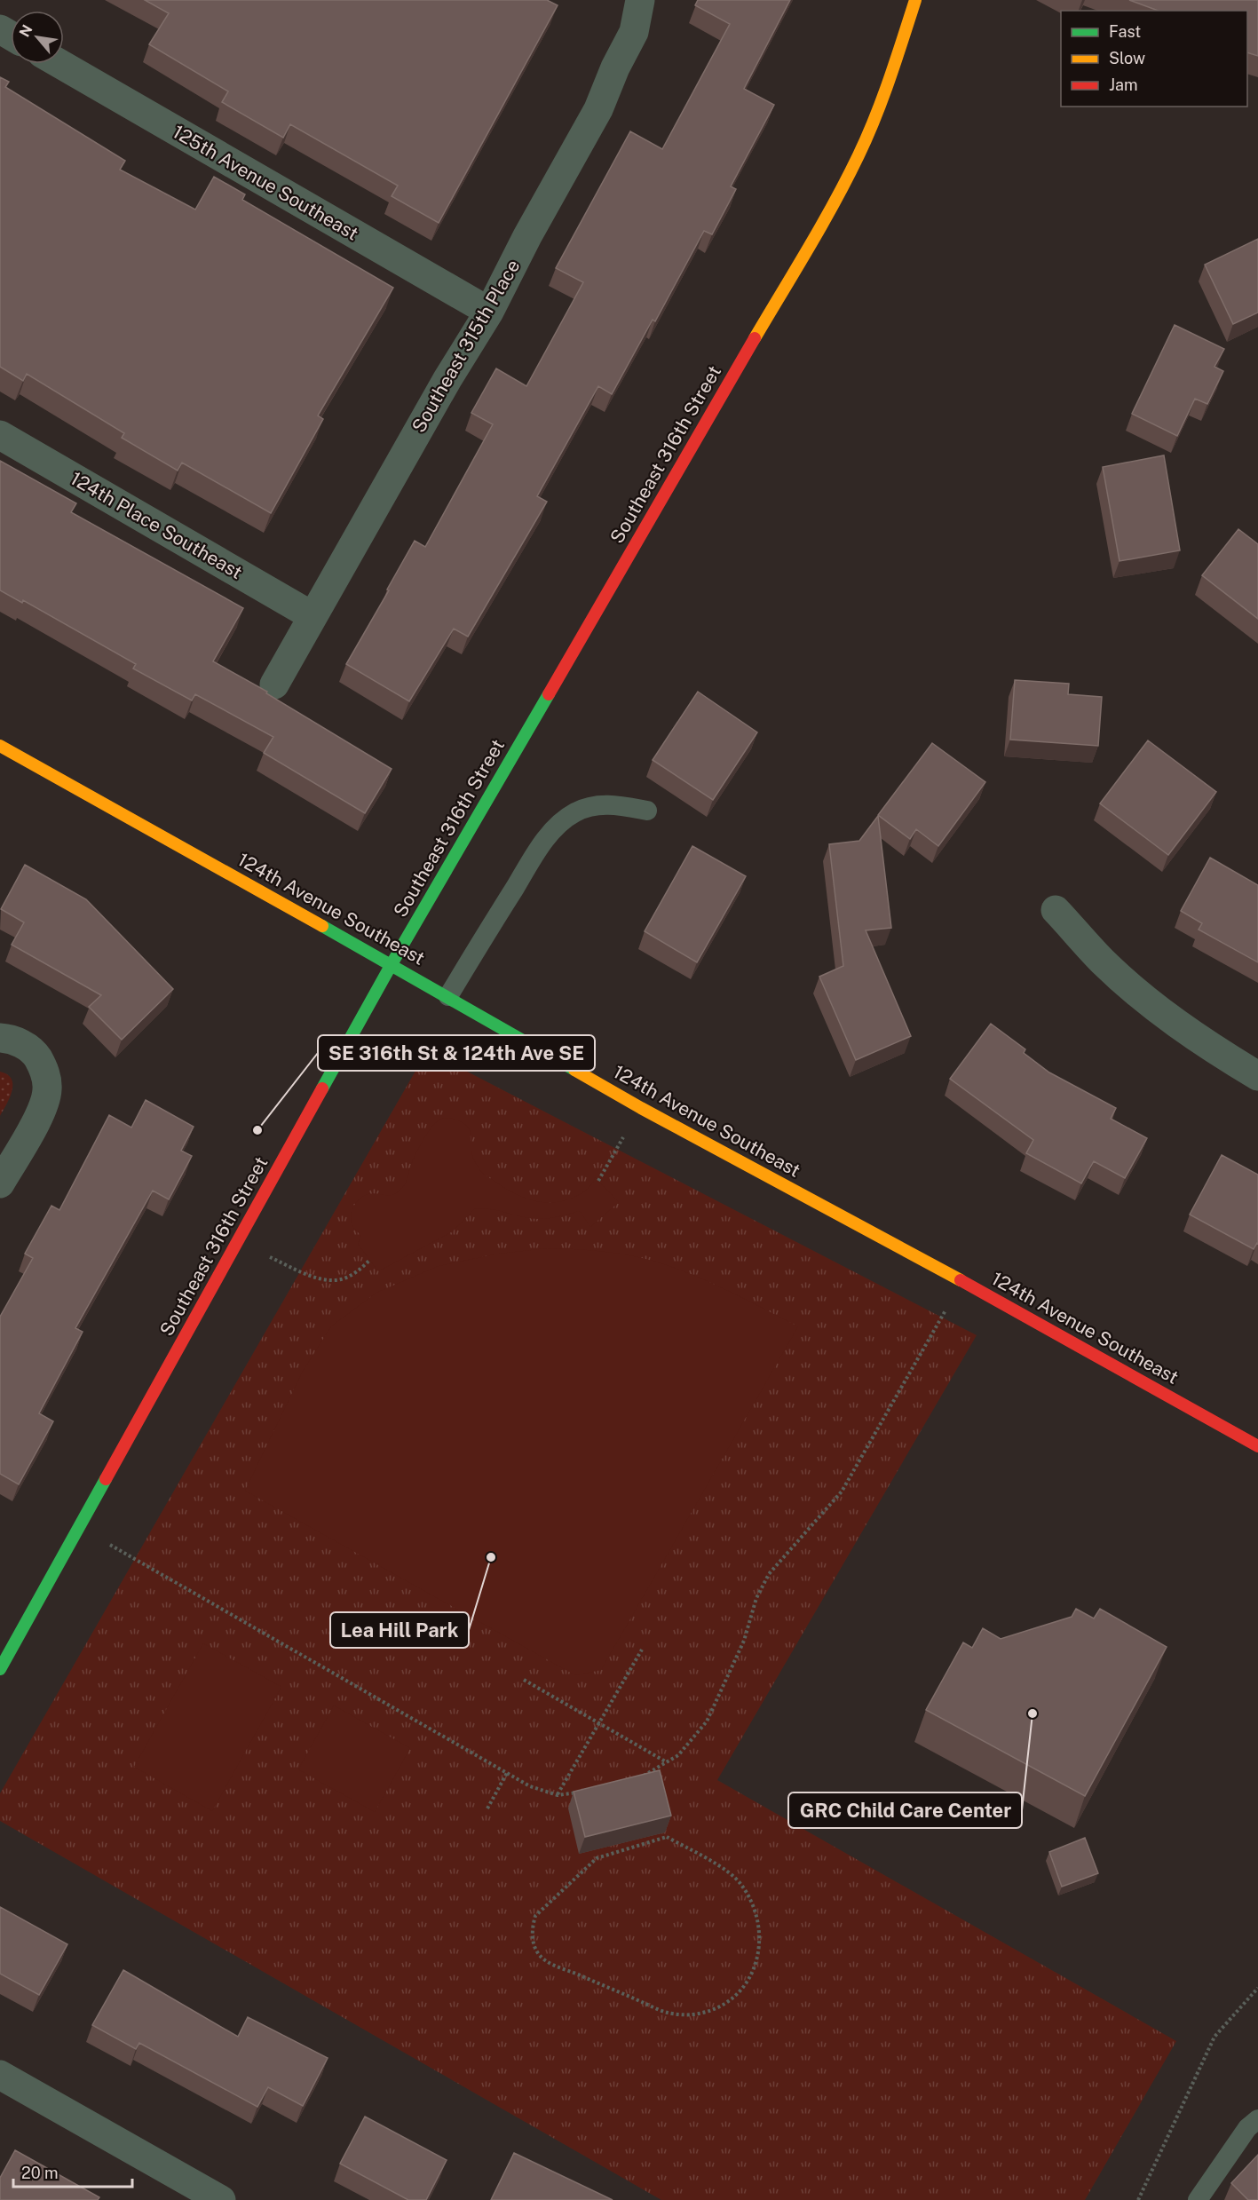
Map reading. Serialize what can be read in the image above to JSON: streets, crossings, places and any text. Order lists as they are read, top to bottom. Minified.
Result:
{"streets":{"street":["125th Avenue Southeast","Southeast 315th Place","Southeast 316th Street","124th Place Southeast","124th Avenue Southeast"]},"crossings":[["125th Avenue Southeast","Southeast 315th Place"],["Southeast 315th Place","124th Place Southeast"],["Southeast 316th Street","124th Avenue Southeast"]],"places":["SE 316th St & 124th Ave SE","Lea Hill Park","GRC Child Care Center"],"legend":["Fast","Slow","Jam"],"scale_bar":"20 m","north":"top left"}
